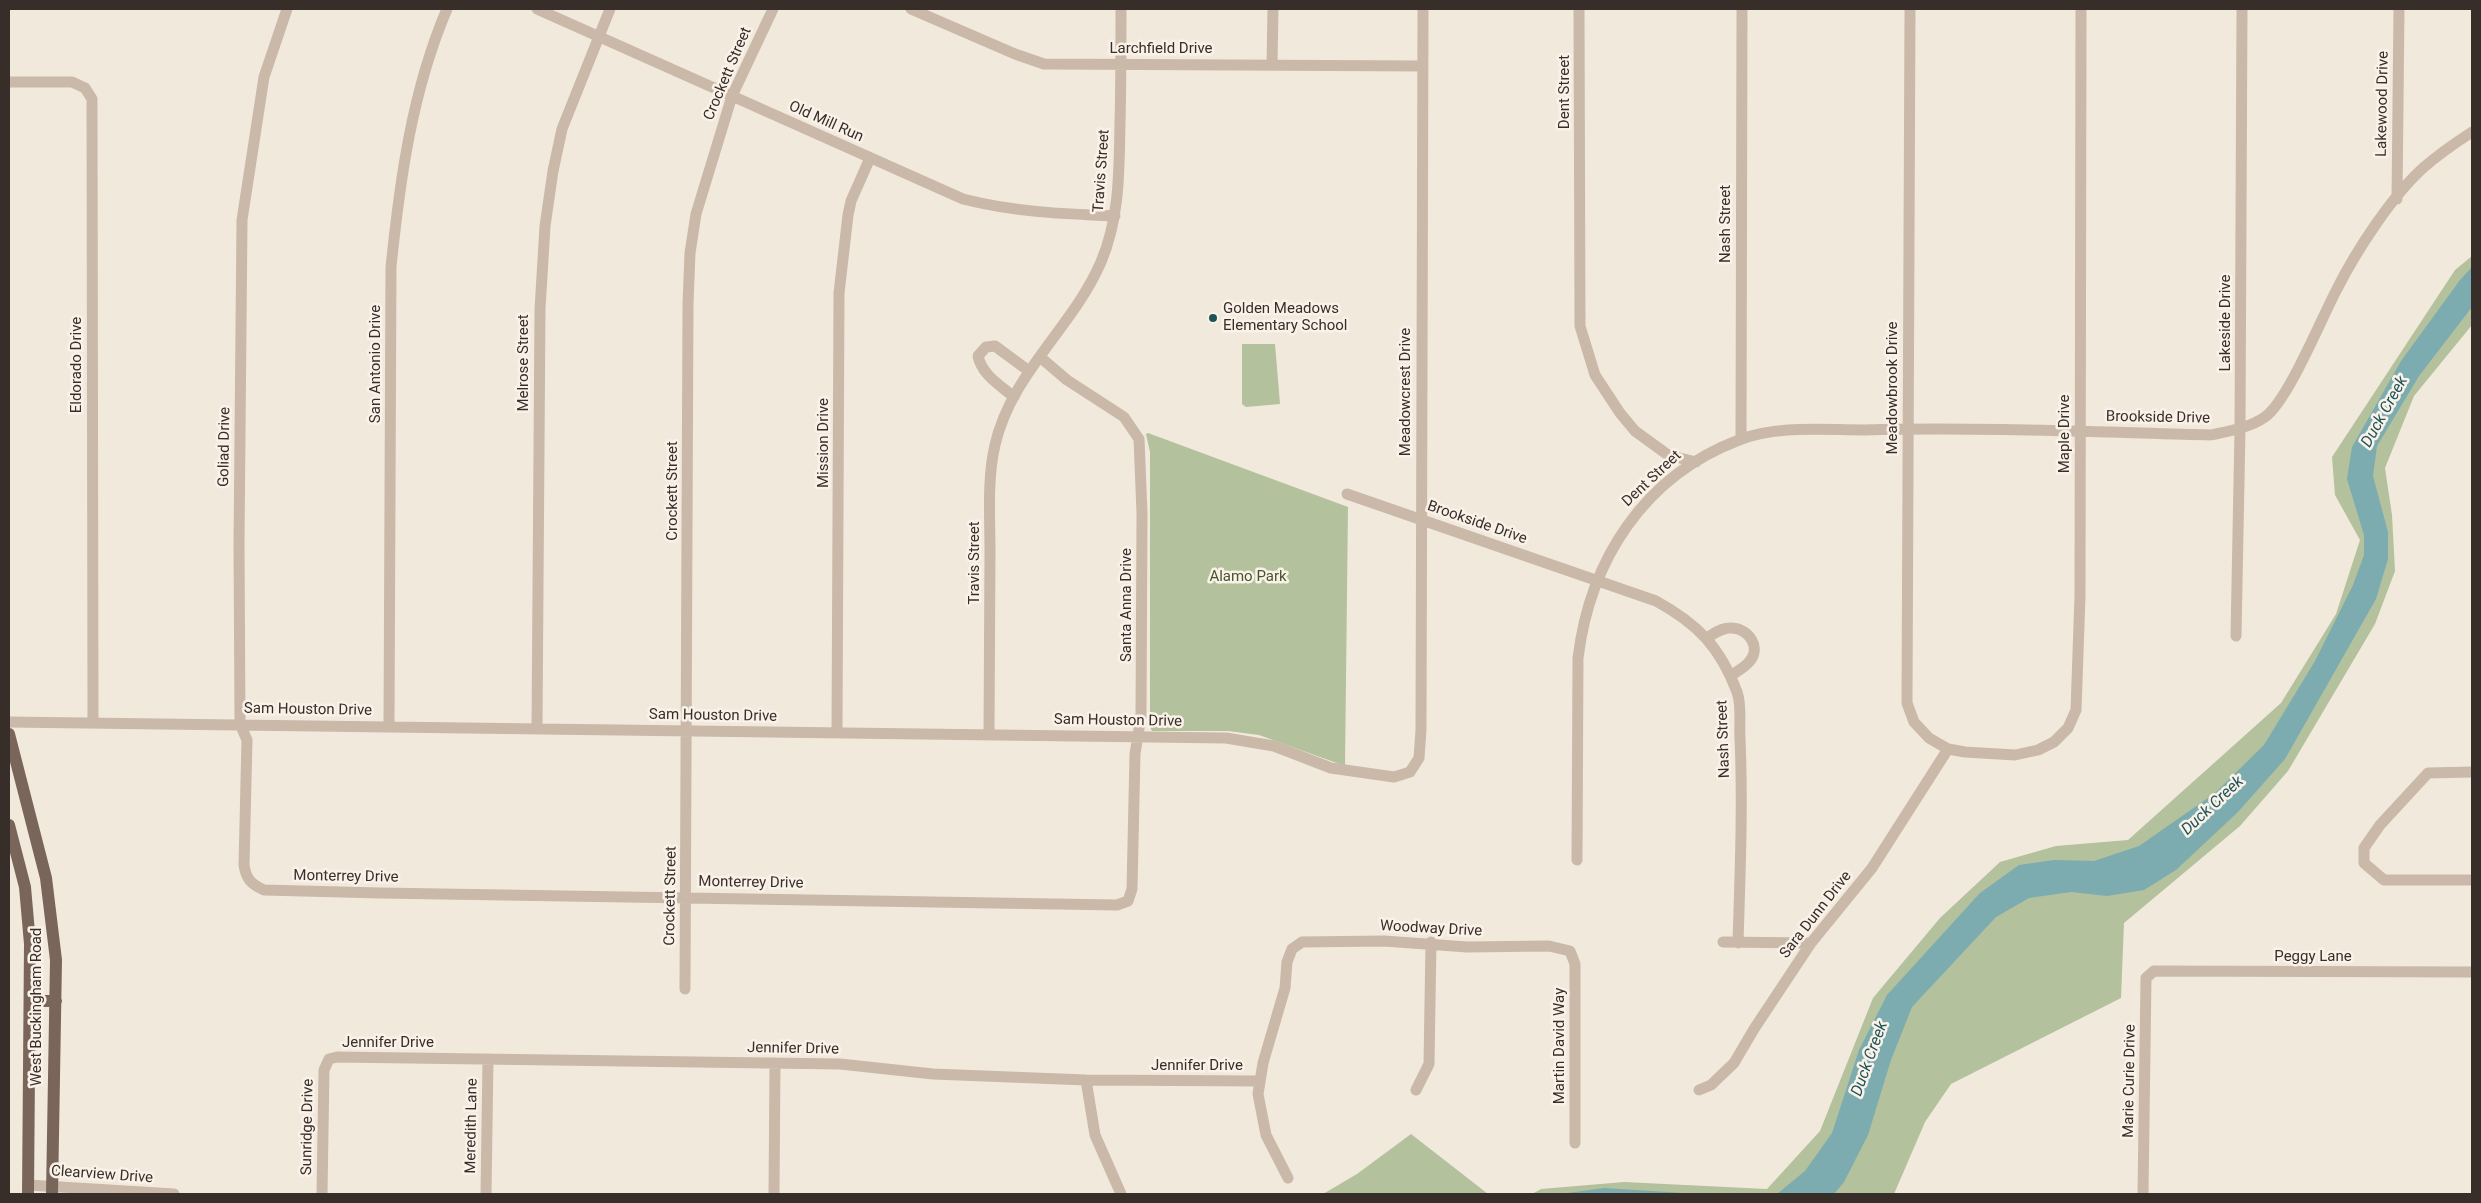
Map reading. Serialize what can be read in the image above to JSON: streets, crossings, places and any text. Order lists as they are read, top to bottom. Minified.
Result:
{"streets":{"main road":["West Buckingham Road"],"street":["Larchfield Drive","Crockett Street","Dent Street","Lakewood Drive","Old Mill Run","Travis Street","Nash Street","Lakeside Drive","Melrose Street","San Antonio Drive","Eldorado Drive","Meadowbrook Drive","Meadowcrest Drive","Brookside Drive","Maple Drive","Mission Drive","Goliad Drive","Santa Anna Drive","Sam Houston Drive","Monterrey Drive","Sara Dunn Drive","Woodway Drive","Peggy Lane","Jennifer Drive","Martin David Way","Marie Curie Drive","Meredith Lane","Sunridge Drive","Clearview Drive"]},"crossings":[["Larchfield Drive","Travis Street"],["Larchfield Drive","Meadowcrest Drive"],["Crockett Street","Old Mill Run"],["Crockett Street","Sam Houston Drive"],["Crockett Street","Monterrey Drive"],["Dent Street","Nash Street"],["Dent Street","Brookside Drive"],["Lakewood Drive","Brookside Drive"],["Old Mill Run","Travis Street"],["Old Mill Run","Melrose Street"],["Old Mill Run","Mission Drive"],["Travis Street","Santa Anna Drive"],["Travis Street","Sam Houston Drive"],["Nash Street","Brookside Drive"],["Lakeside Drive","Brookside Drive"],["Melrose Street","Sam Houston Drive"],["San Antonio Drive","Sam Houston Drive"],["Eldorado Drive","Sam Houston Drive"],["Meadowbrook Drive","Brookside Drive"],["Meadowbrook Drive","Maple Drive"],["Meadowbrook Drive","Sara Dunn Drive"],["Meadowcrest Drive","Brookside Drive"],["Meadowcrest Drive","Sam Houston Drive"],["Brookside Drive","Maple Drive"],["Maple Drive","Sara Dunn Drive"],["Mission Drive","Sam Houston Drive"],["Goliad Drive","Sam Houston Drive"],["Goliad Drive","Monterrey Drive"],["Santa Anna Drive","Sam Houston Drive"],["Santa Anna Drive","Monterrey Drive"],["Woodway Drive","Jennifer Drive"],["Woodway Drive","Martin David Way"],["Peggy Lane","Marie Curie Drive"],["West Buckingham Road","Clearview Drive"],["Jennifer Drive","Meredith Lane"],["Jennifer Drive","Sunridge Drive"]],"water":["Duck Creek"],"parks":["Alamo Park"],"places":["Golden Meadows Elementary School"]}
